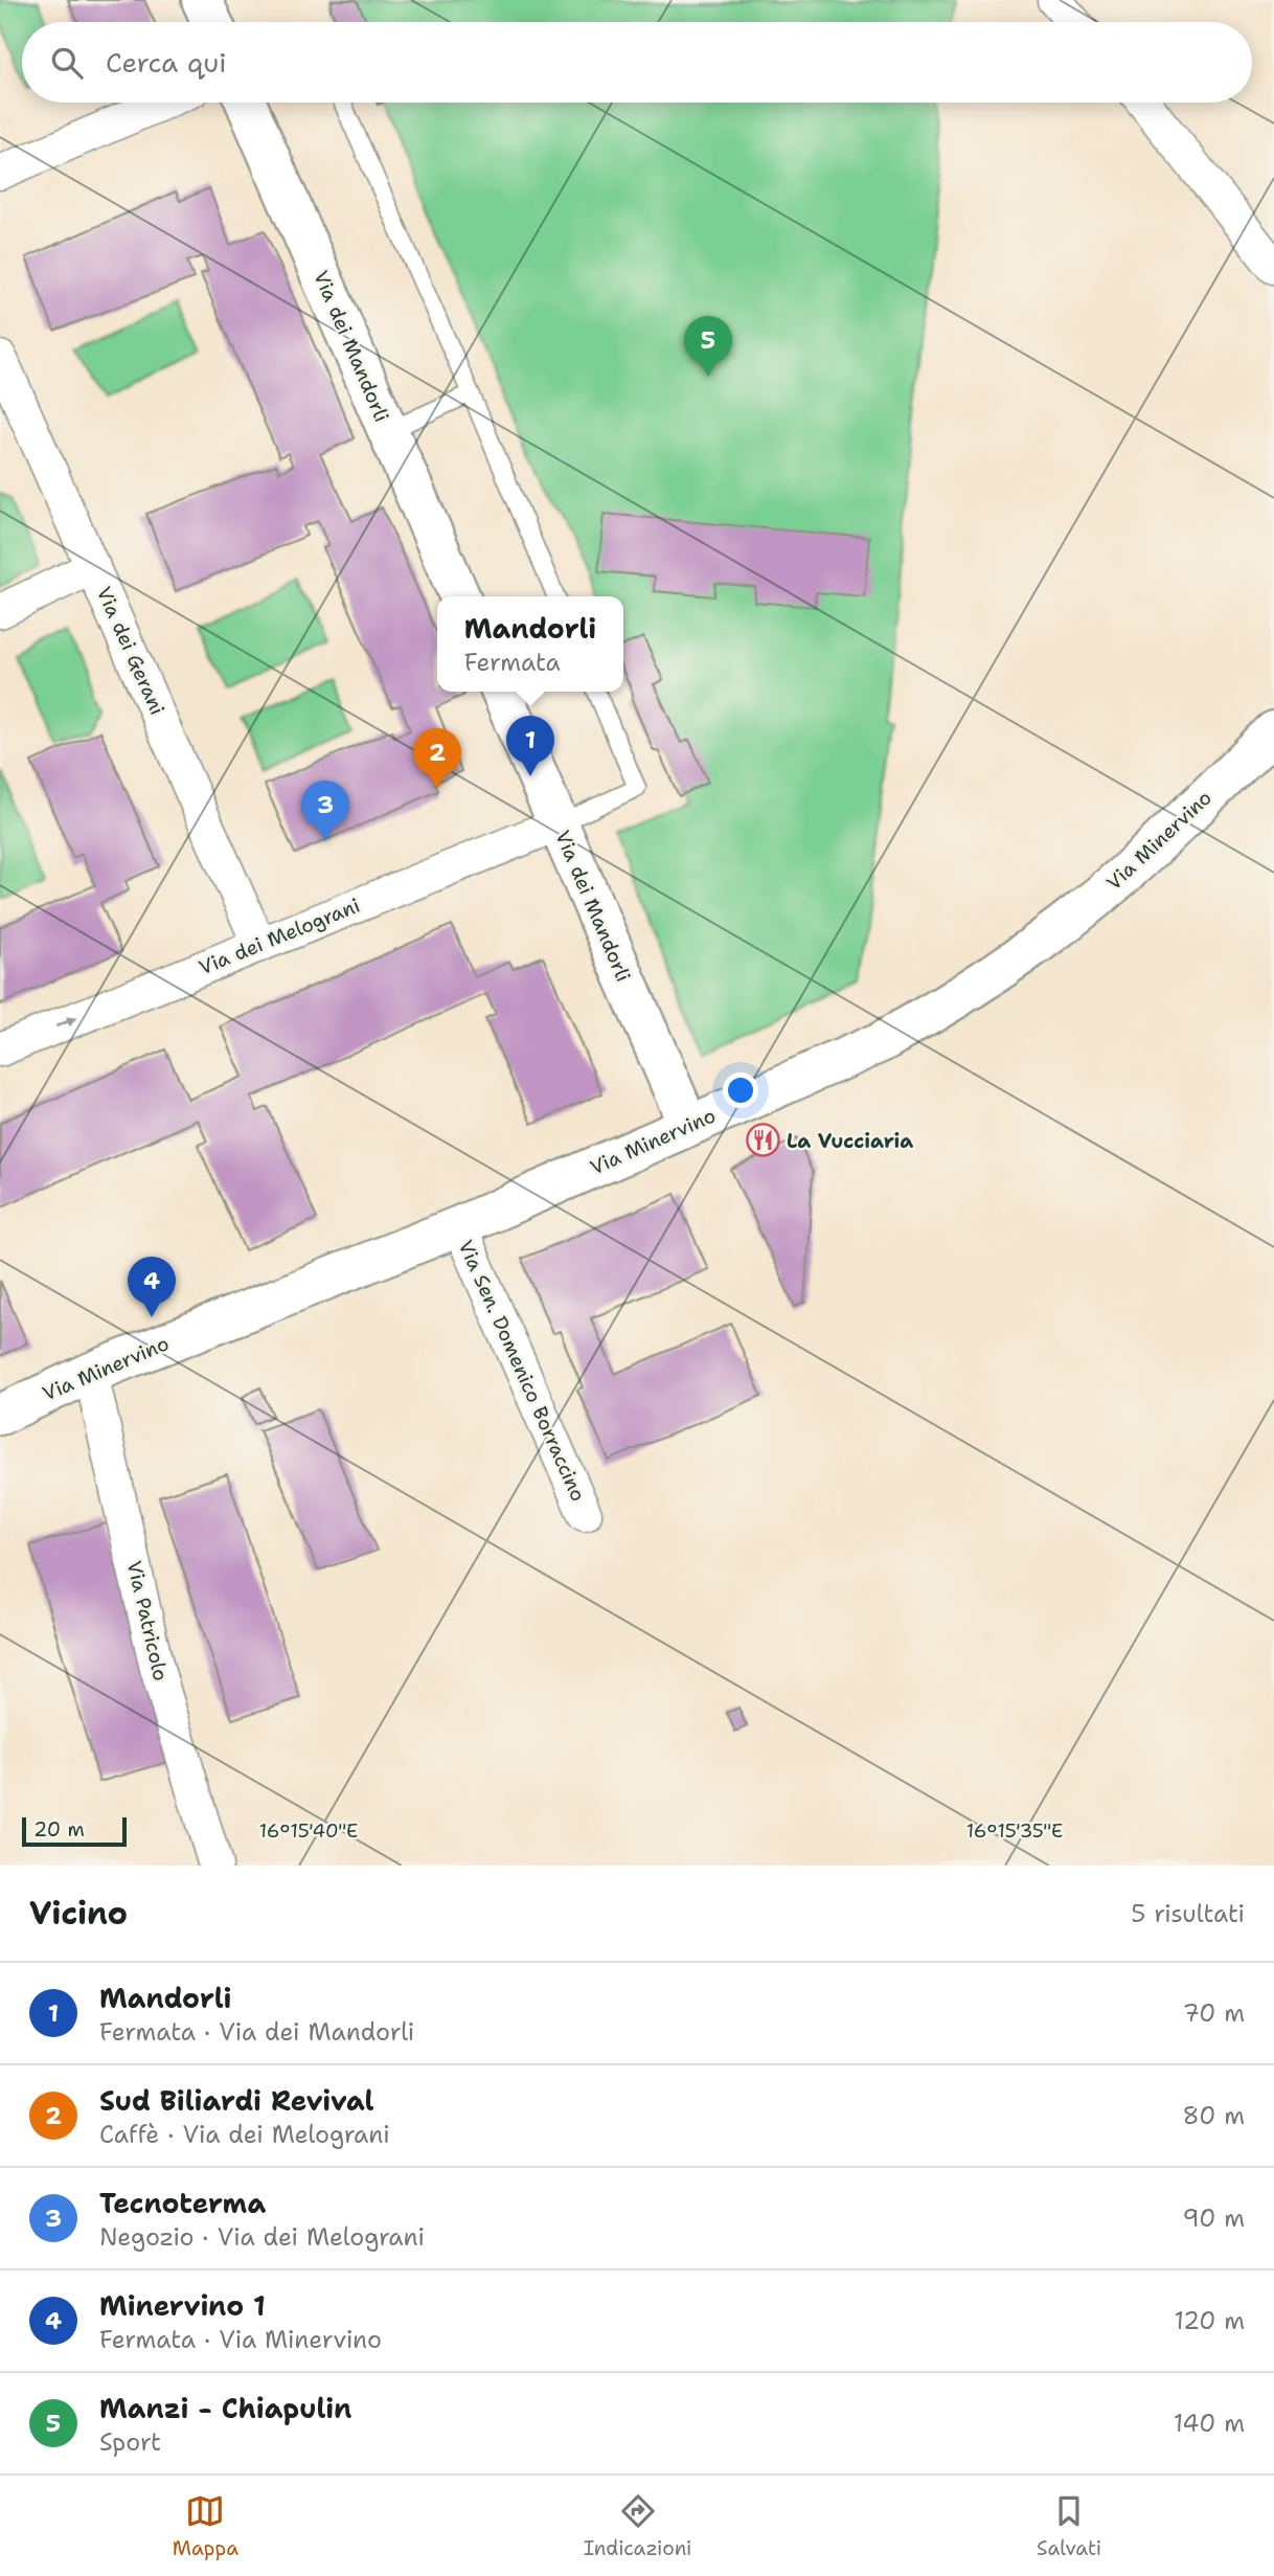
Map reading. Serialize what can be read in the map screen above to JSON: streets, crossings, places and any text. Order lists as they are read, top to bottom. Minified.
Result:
{"streets":{"main road":["Via dei Mandorli","Via Minervino"],"street":["Via dei Gerani","Via dei Melograni","Via Sen. Domenico Borraccino","Via Patricolo"]},"crossings":[["Via dei Mandorli","Via Minervino"],["Via dei Mandorli","Via dei Melograni"],["Via dei Gerani","Via dei Melograni"],["Via Minervino","Via Sen. Domenico Borraccino"],["Via Minervino","Via Patricolo"]],"one_way":["Via dei Melograni"],"places":{"restaurant":["La Vucciaria"]},"scale_bar":"20 m","page":{"search":"Cerca qui","pins":["5","1","2","3","4"],"popup":["Mandorli","Fermata"],"scale":"20 m","heading":["Vicino","5 risultati"],"list":[{"mark":"1","name":"Mandorli","note":"Fermata · Via dei Mandorli","value":"70 m"},{"mark":"2","name":"Sud Biliardi Revival","note":"Caffè · Via dei Melograni","value":"80 m"},{"mark":"3","name":"Tecnoterma","note":"Negozio · Via dei Melograni","value":"90 m"},{"mark":"4","name":"Minervino 1","note":"Fermata · Via Minervino","value":"120 m"},{"mark":"5","name":"Manzi - Chiapulin","note":"Sport","value":"140 m"}],"nav":["Mappa","Indicazioni","Salvati"]},"coordinates":["16°15'40\"E","16°15'35\"E"]}
